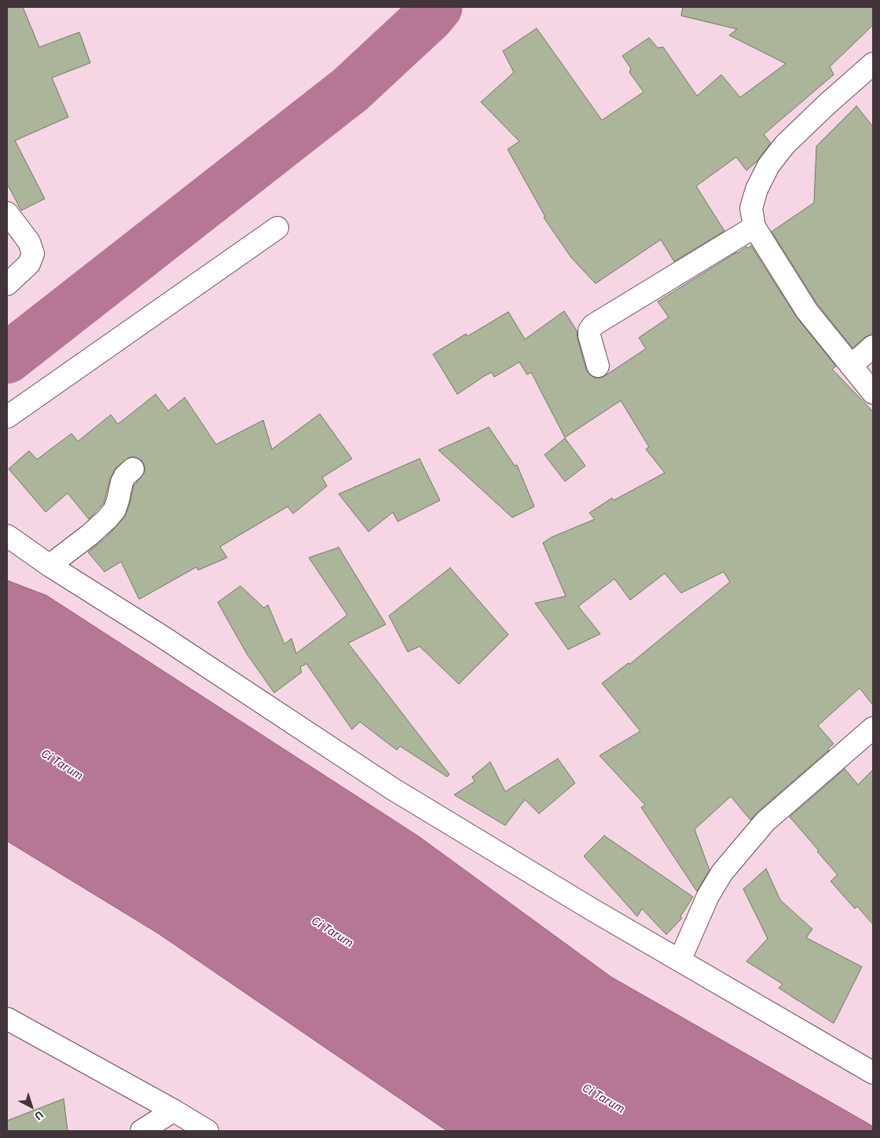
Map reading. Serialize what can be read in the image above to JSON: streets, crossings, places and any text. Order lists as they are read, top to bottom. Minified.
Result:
{"water":["Ci Tarum"],"north":"bottom right"}
